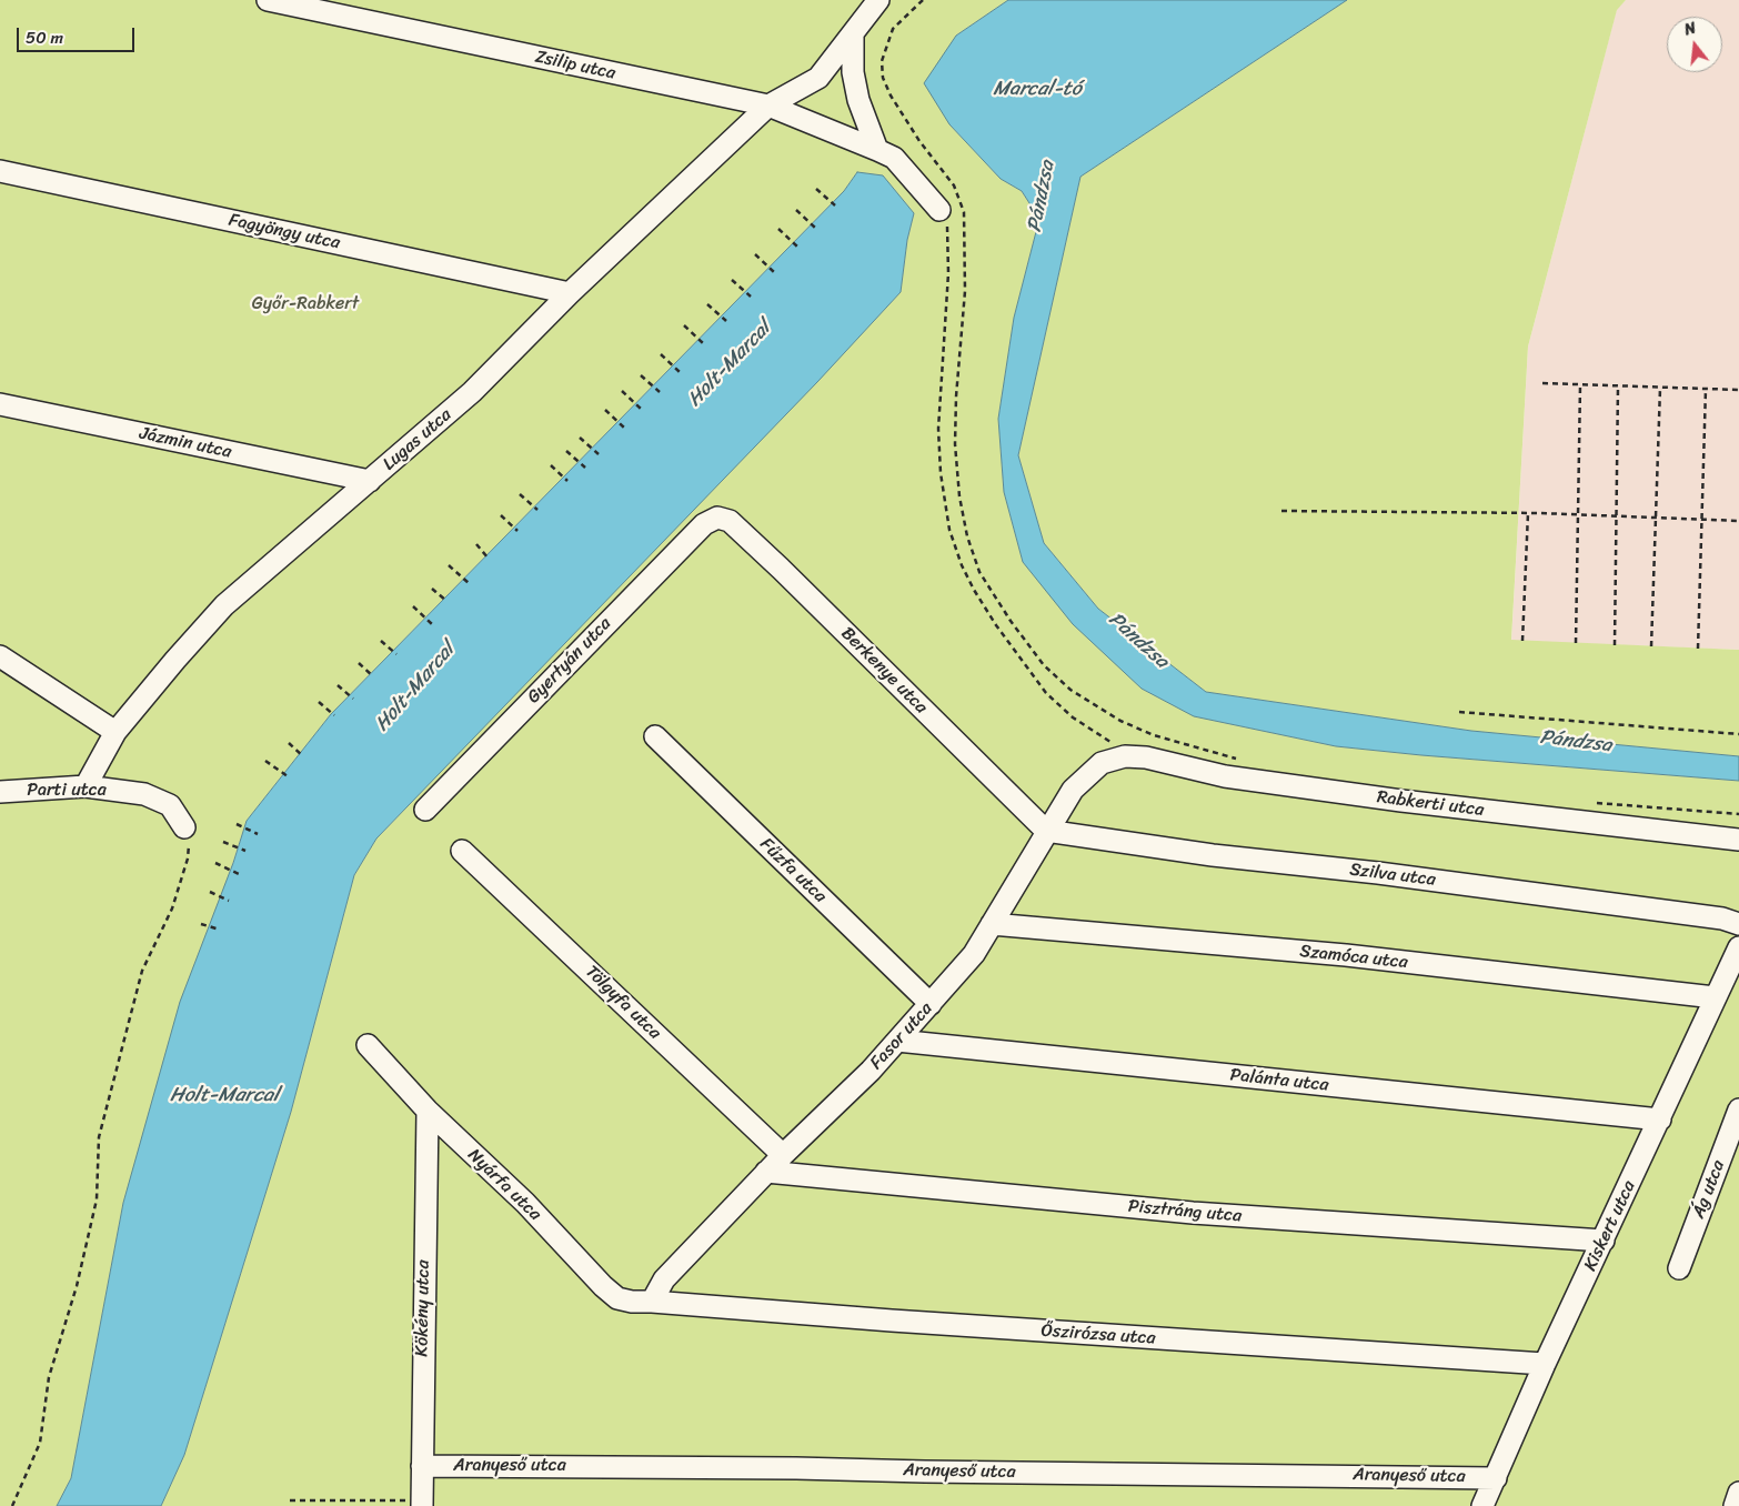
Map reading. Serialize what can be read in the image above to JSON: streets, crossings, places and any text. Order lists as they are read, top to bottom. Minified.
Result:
{"streets":{"street":["Zsilip utca","Fagyöngy utca","Lugas utca","Jázmin utca","Gyertyán utca","Berkenye utca","Parti utca","Rabkerti utca","Fűzfa utca","Szilva utca","Szamóca utca","Tölgyfa utca","Fasor utca","Palánta utca","Nyárfa utca","Ág utca","Pisztráng utca","Kiskert utca","Kökény utca","Őszirózsa utca","Aranyeső utca"]},"crossings":[["Zsilip utca","Lugas utca"],["Fagyöngy utca","Lugas utca"],["Lugas utca","Jázmin utca"],["Lugas utca","Parti utca"],["Gyertyán utca","Berkenye utca"],["Berkenye utca","Szilva utca"],["Berkenye utca","Fasor utca"],["Rabkerti utca","Fasor utca"],["Fűzfa utca","Fasor utca"],["Szilva utca","Fasor utca"],["Szamóca utca","Fasor utca"],["Szamóca utca","Kiskert utca"],["Tölgyfa utca","Fasor utca"],["Fasor utca","Palánta utca"],["Fasor utca","Nyárfa utca"],["Fasor utca","Pisztráng utca"],["Fasor utca","Őszirózsa utca"],["Palánta utca","Kiskert utca"],["Nyárfa utca","Kökény utca"],["Nyárfa utca","Őszirózsa utca"],["Pisztráng utca","Kiskert utca"],["Kiskert utca","Őszirózsa utca"],["Kiskert utca","Aranyeső utca"],["Kökény utca","Aranyeső utca"]],"water":["Marcal-tó","Pándzsa","Holt-Marcal"],"parks":["Győr-Rabkert"],"scale_bar":"50 m","north":"top"}
